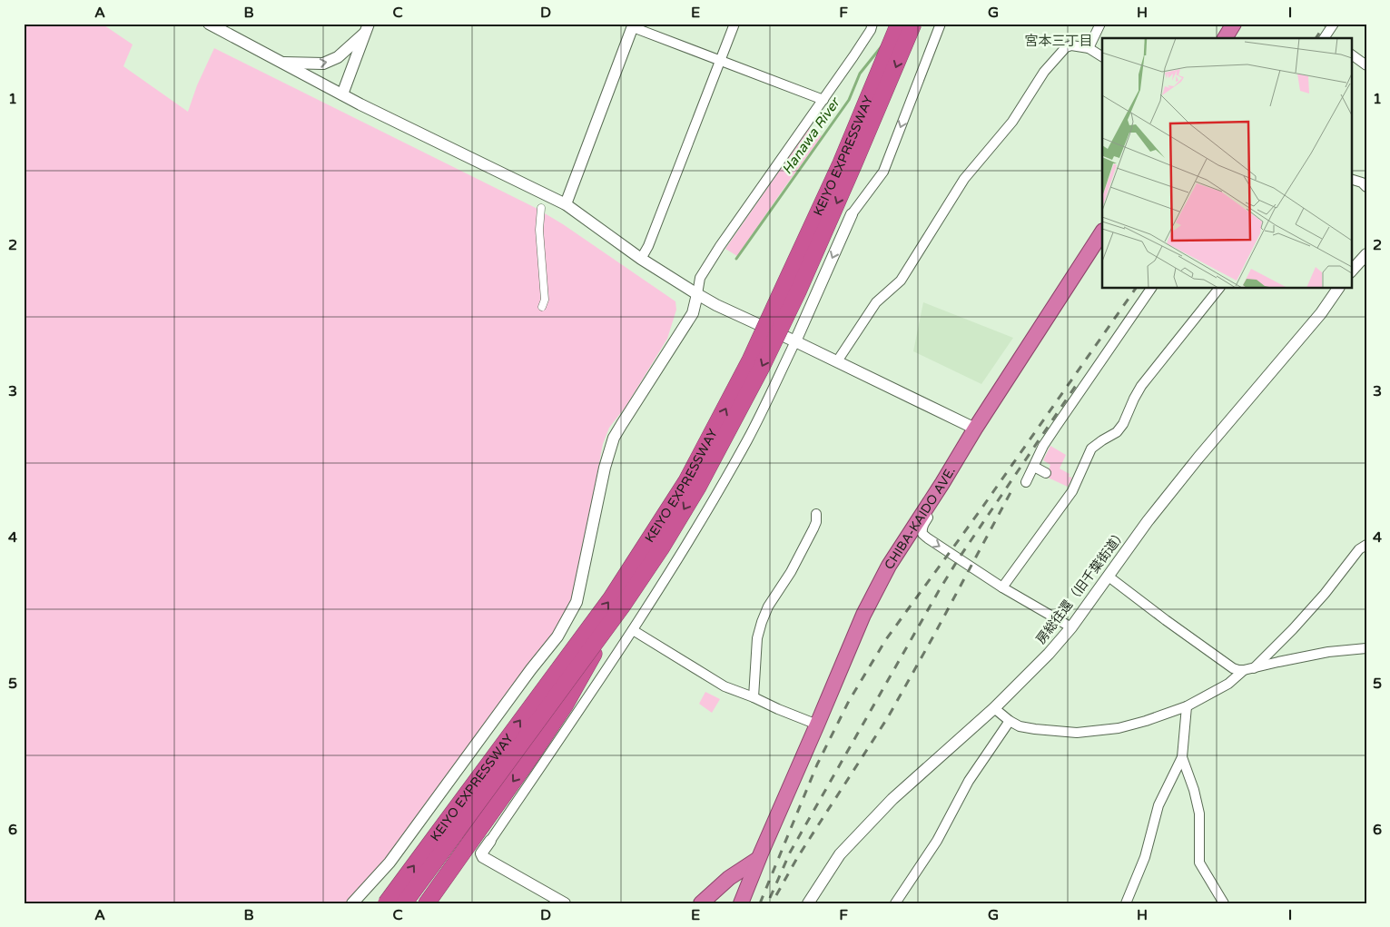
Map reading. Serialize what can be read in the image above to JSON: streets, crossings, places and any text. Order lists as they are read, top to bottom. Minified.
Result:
{"streets":{"highway":["KEIYO EXPRESSWAY","CHIBA-KAIDO AVE."],"street":["房総往還（旧千葉街道）"]},"districts":["宮本三丁目"],"water":["Hanawa River"],"grid":{"columns":["A","B","C","D","E","F","G","H","I"],"rows":["1","2","3","4","5","6"]}}
